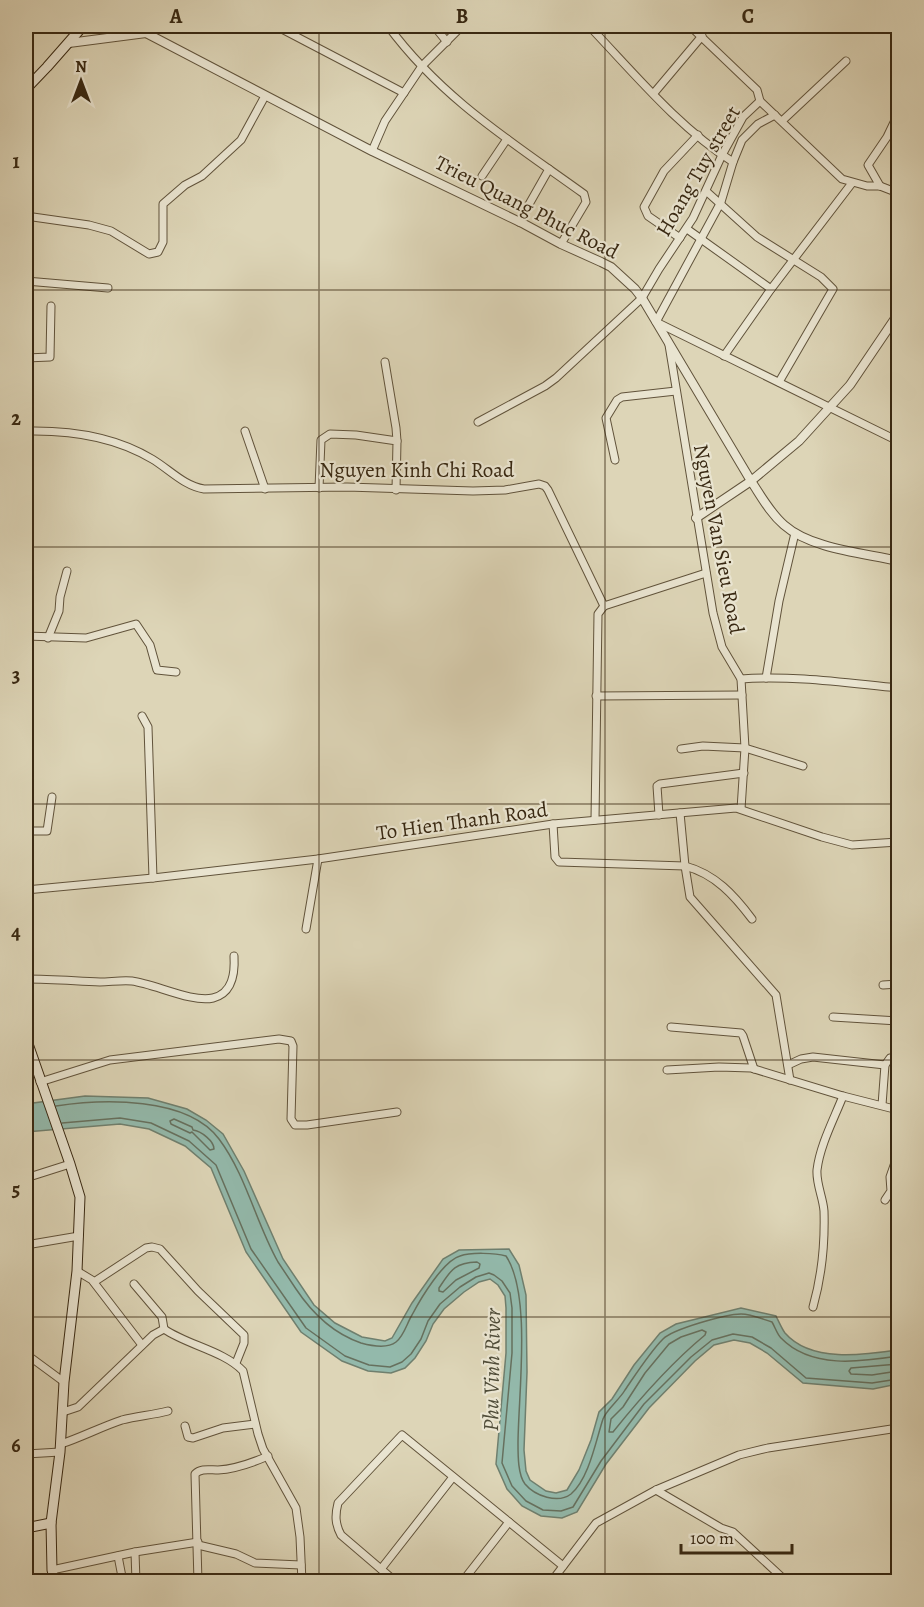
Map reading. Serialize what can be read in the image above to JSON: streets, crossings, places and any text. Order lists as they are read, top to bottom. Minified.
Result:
{"streets":{"street":["Hoang Tuy street","Trieu Quang Phuc Road","Nguyen Kinh Chi Road","Nguyen Van Sieu Road","To Hien Thanh Road"]},"crossings":[["Hoang Tuy street","Trieu Quang Phuc Road"],["Trieu Quang Phuc Road","Nguyen Van Sieu Road"],["Nguyen Van Sieu Road","To Hien Thanh Road"]],"water":["Phu Vinh River"],"scale_bar":"100 m","north":"top","grid":{"columns":["A","B","C"],"rows":["1","2","3","4","5","6"]}}
